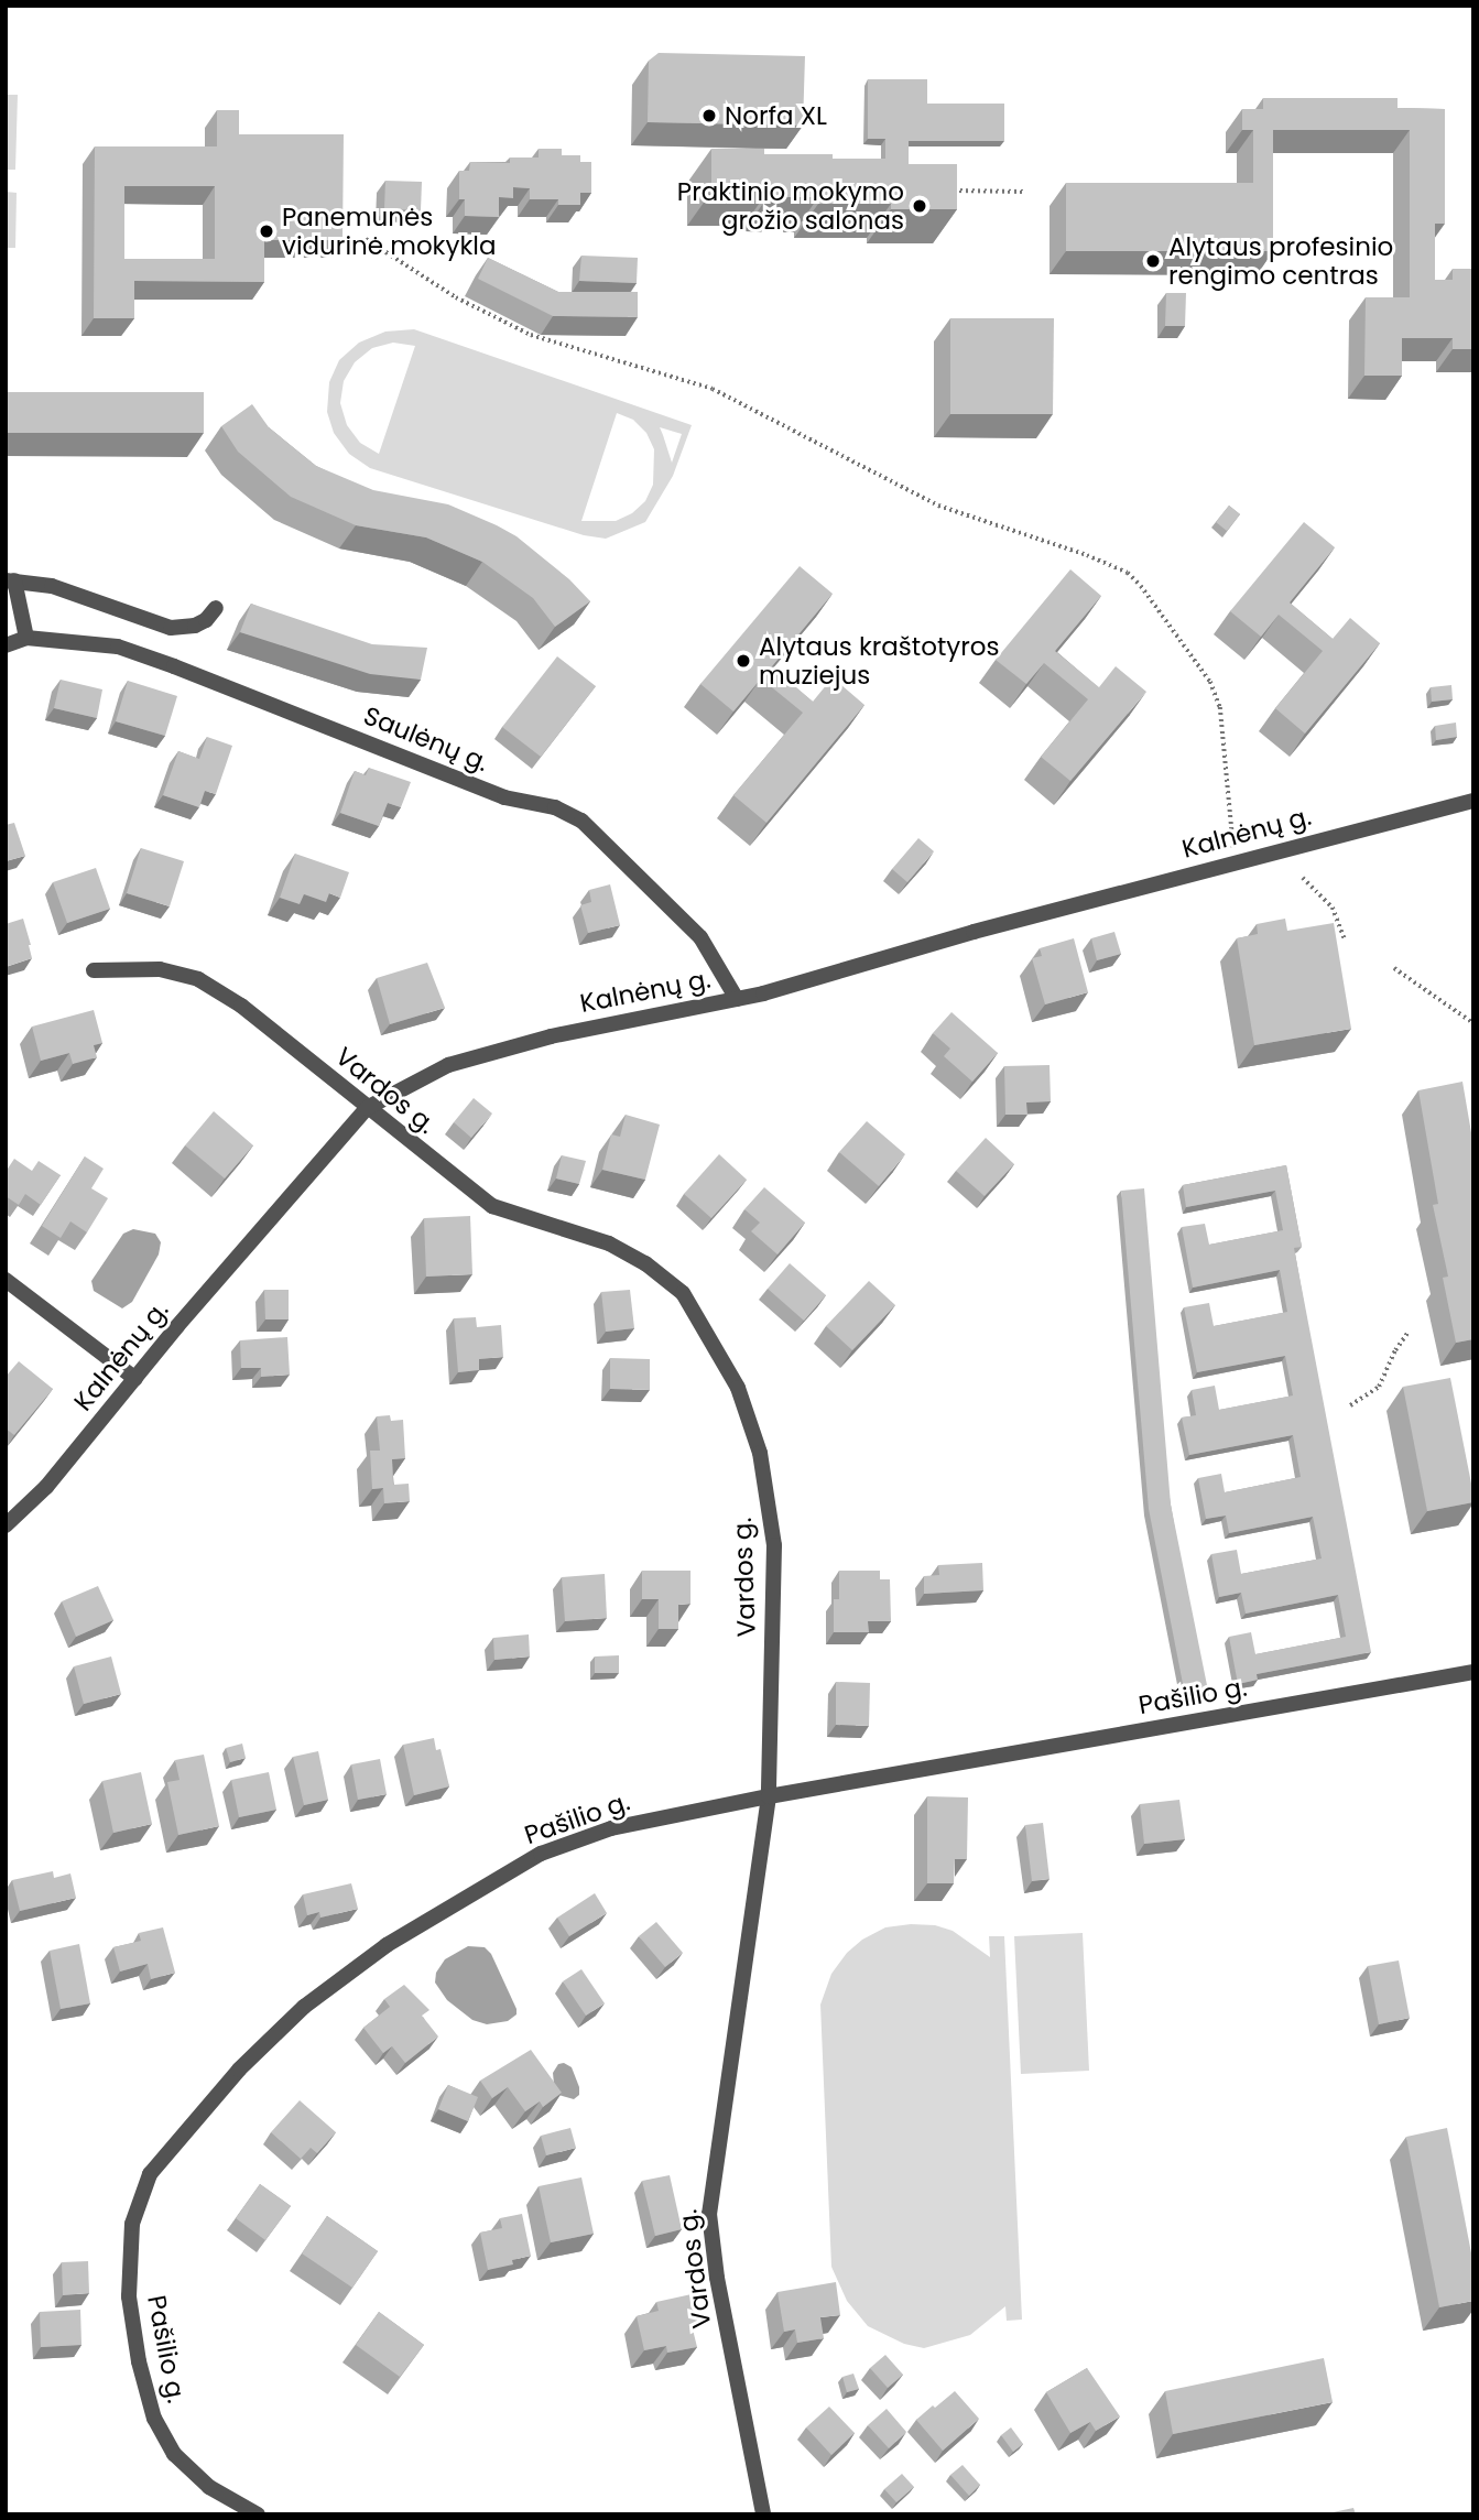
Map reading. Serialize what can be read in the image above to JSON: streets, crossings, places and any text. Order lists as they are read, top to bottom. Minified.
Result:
{"streets":{"street":["Saulėnų g.","Kalnėnų g.","Vardos g.","Pašilio g."]},"crossings":[["Saulėnų g.","Kalnėnų g."],["Kalnėnų g.","Vardos g."],["Vardos g.","Pašilio g."]],"places":["Norfa XL","Praktinio mokymo grožio salonas","Panemunės vidurinė mokykla","Alytaus profesinio rengimo centras","Alytaus kraštotyros muziejus"]}
